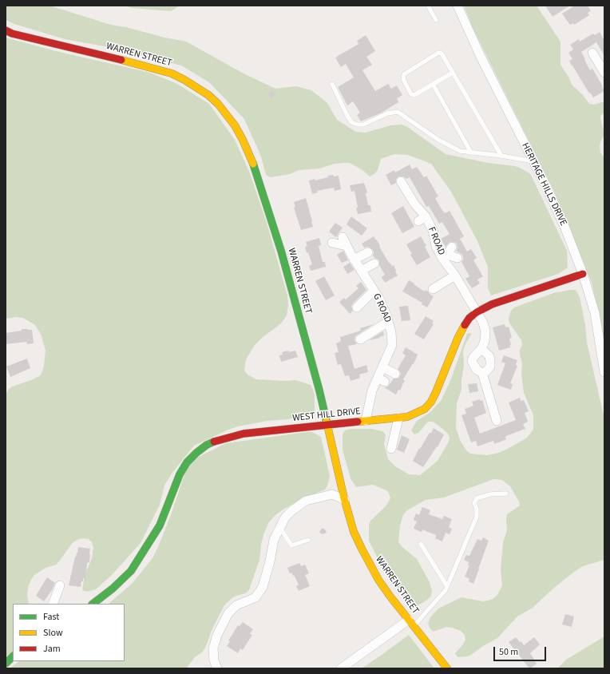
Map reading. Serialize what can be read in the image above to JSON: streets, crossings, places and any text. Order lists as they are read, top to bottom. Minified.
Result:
{"streets":{"street":["WARREN STREET","HERITAGE HILLS DRIVE","F ROAD","G ROAD","WEST HILL DRIVE"]},"crossings":[["WARREN STREET","WEST HILL DRIVE"],["HERITAGE HILLS DRIVE","WEST HILL DRIVE"],["F ROAD","WEST HILL DRIVE"],["G ROAD","WEST HILL DRIVE"]],"legend":["Fast","Slow","Jam"],"scale_bar":"50 m"}
